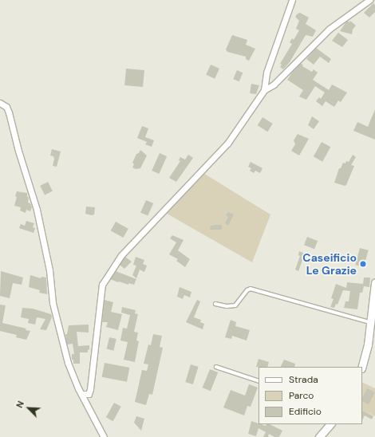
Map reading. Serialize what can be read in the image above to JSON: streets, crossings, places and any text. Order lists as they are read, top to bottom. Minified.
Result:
{"places":["Caseificio Le Grazie"],"legend":["Strada","Parco","Edificio"],"north":"top left"}
